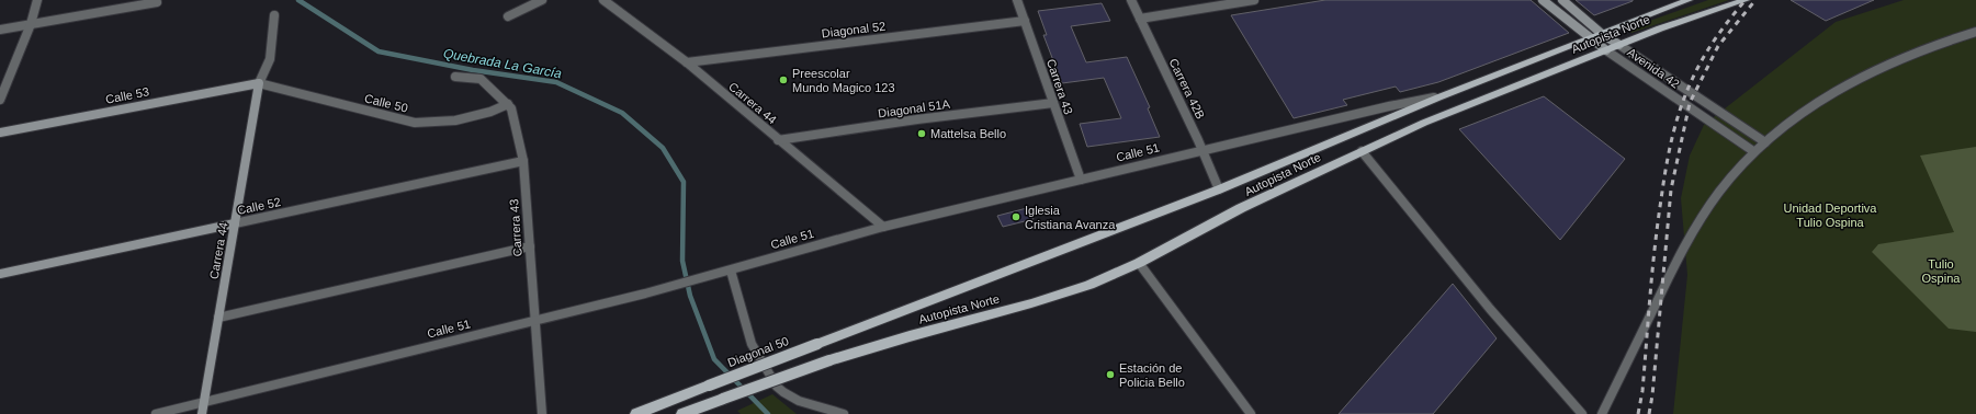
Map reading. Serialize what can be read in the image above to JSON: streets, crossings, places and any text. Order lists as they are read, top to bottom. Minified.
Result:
{"streets":{"main road":["Autopista Norte","Diagonal 50"],"street":["Diagonal 52","Avenida 42","Carrera 43","Carrera 42B","Calle 53","Calle 50","Carrera 44","Diagonal 51A","Calle 51","Calle 52"]},"crossings":[["Diagonal 52","Carrera 43"],["Diagonal 52","Carrera 44"],["Autopista Norte","Avenida 42"],["Autopista Norte","Carrera 42B"],["Autopista Norte","Calle 51"],["Autopista Norte","Diagonal 50"],["Carrera 43","Calle 50"],["Carrera 43","Diagonal 51A"],["Carrera 43","Calle 51"],["Carrera 43","Calle 52"],["Carrera 42B","Calle 51"],["Calle 53","Calle 50"],["Calle 53","Carrera 44"],["Calle 50","Carrera 44"],["Carrera 44","Diagonal 51A"],["Carrera 44","Calle 51"],["Carrera 44","Calle 52"]],"water":["Quebrada La García"],"parks":["Unidad Deportiva Tulio Ospina","Tulio Ospina"],"places":["Preescolar Mundo Magico 123","Mattelsa Bello","Iglesia Cristiana Avanza","Estación de Policia Bello"]}
